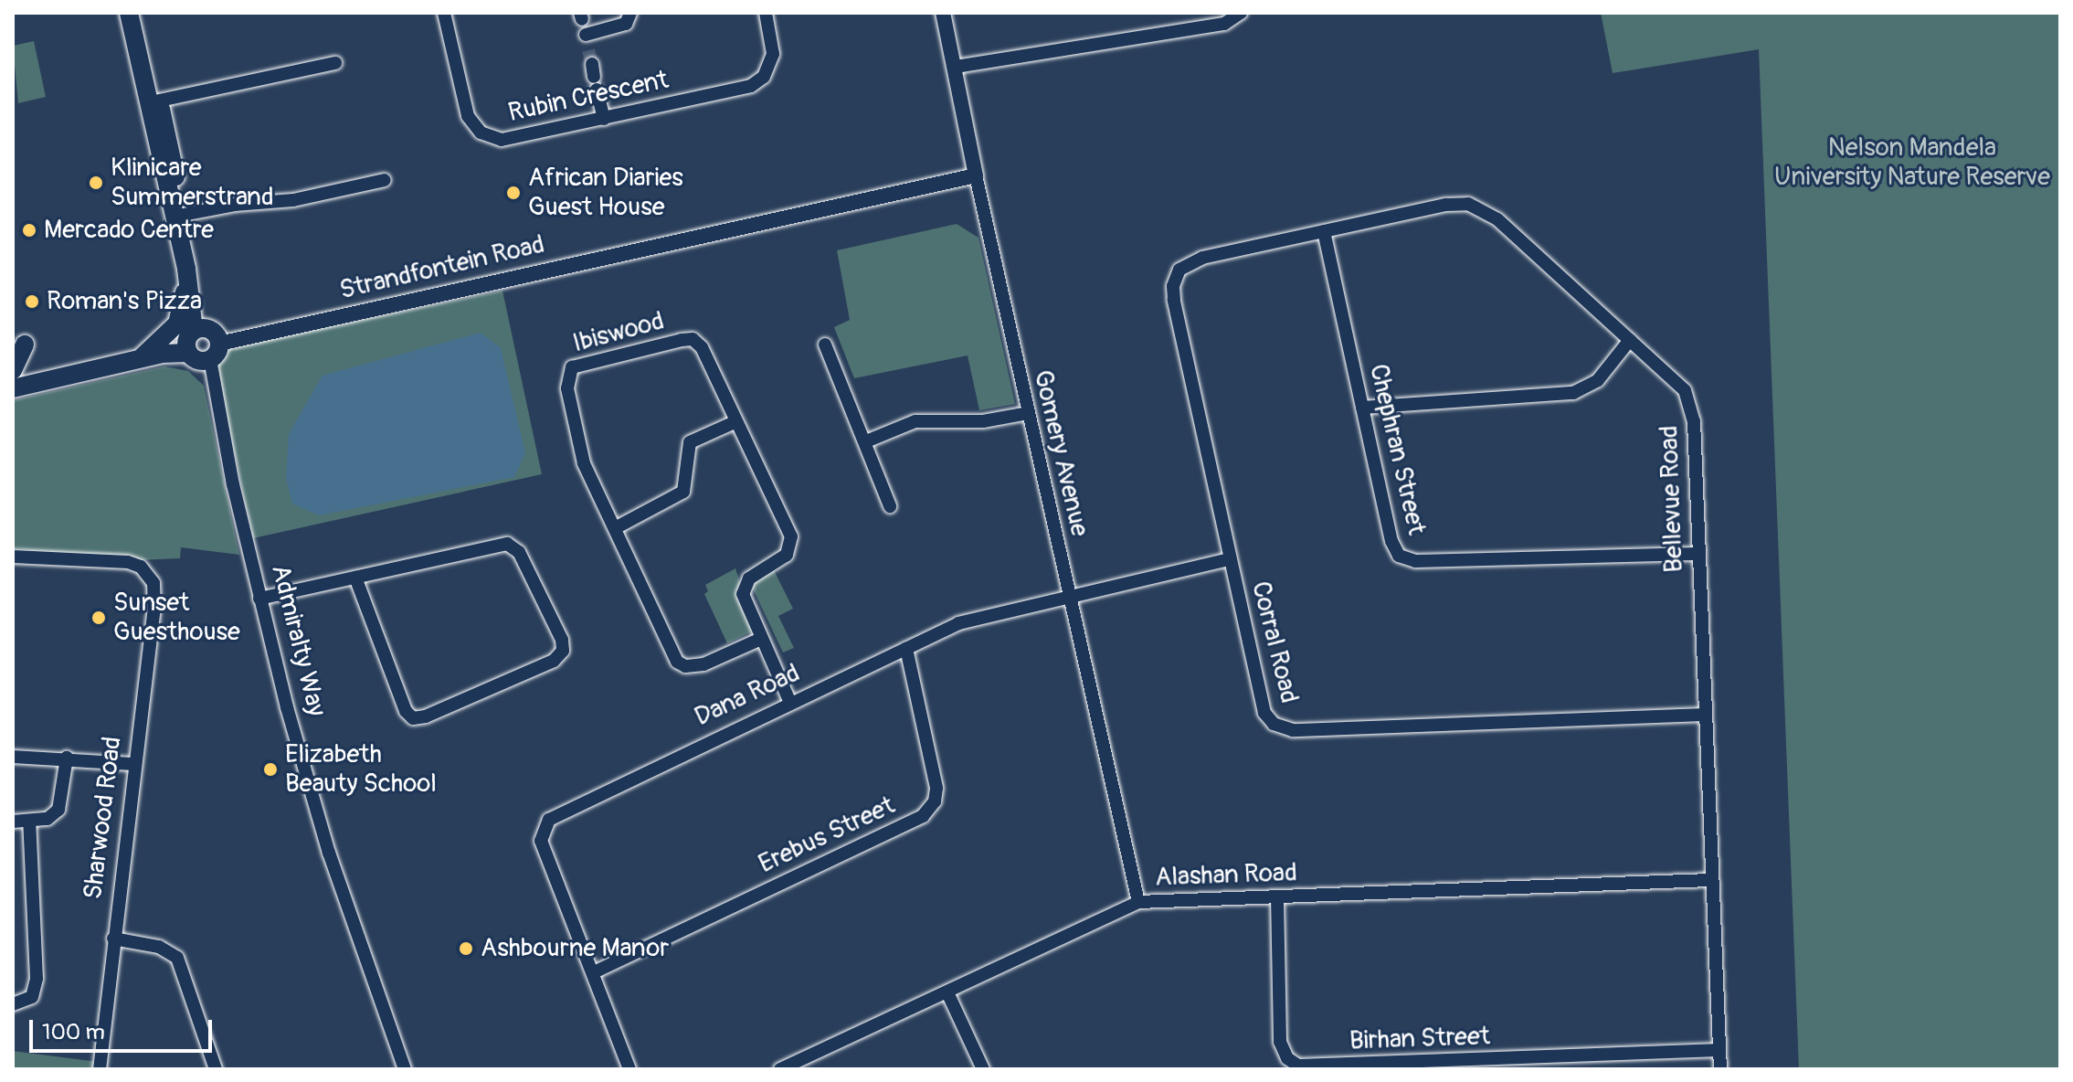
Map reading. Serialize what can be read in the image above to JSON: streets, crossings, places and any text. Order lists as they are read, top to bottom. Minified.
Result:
{"streets":{"main road":["Strandfontein Road","Admiralty Way"],"street":["Rubin Crescent","Ibiswood","Chephran Street","Gomery Avenue","Bellevue Road","Corral Road","Dana Road","Sharwood Road","Erebus Street","Alashan Road","Birhan Street"]},"crossings":[["Strandfontein Road","Gomery Avenue"],["Strandfontein Road","Admiralty Way"],["Ibiswood","Dana Road"],["Chephran Street","Bellevue Road"],["Gomery Avenue","Dana Road"],["Gomery Avenue","Alashan Road"],["Bellevue Road","Corral Road"],["Bellevue Road","Alashan Road"],["Bellevue Road","Birhan Street"],["Corral Road","Dana Road"],["Dana Road","Erebus Street"],["Alashan Road","Birhan Street"]],"parks":["Nelson Mandela University Nature Reserve"],"places":["Klinicare Summerstrand","African Diaries Guest House","Mercado Centre","Roman's Pizza","Sunset Guesthouse","Elizabeth Beauty School","Ashbourne Manor"],"scale_bar":"100 m"}
